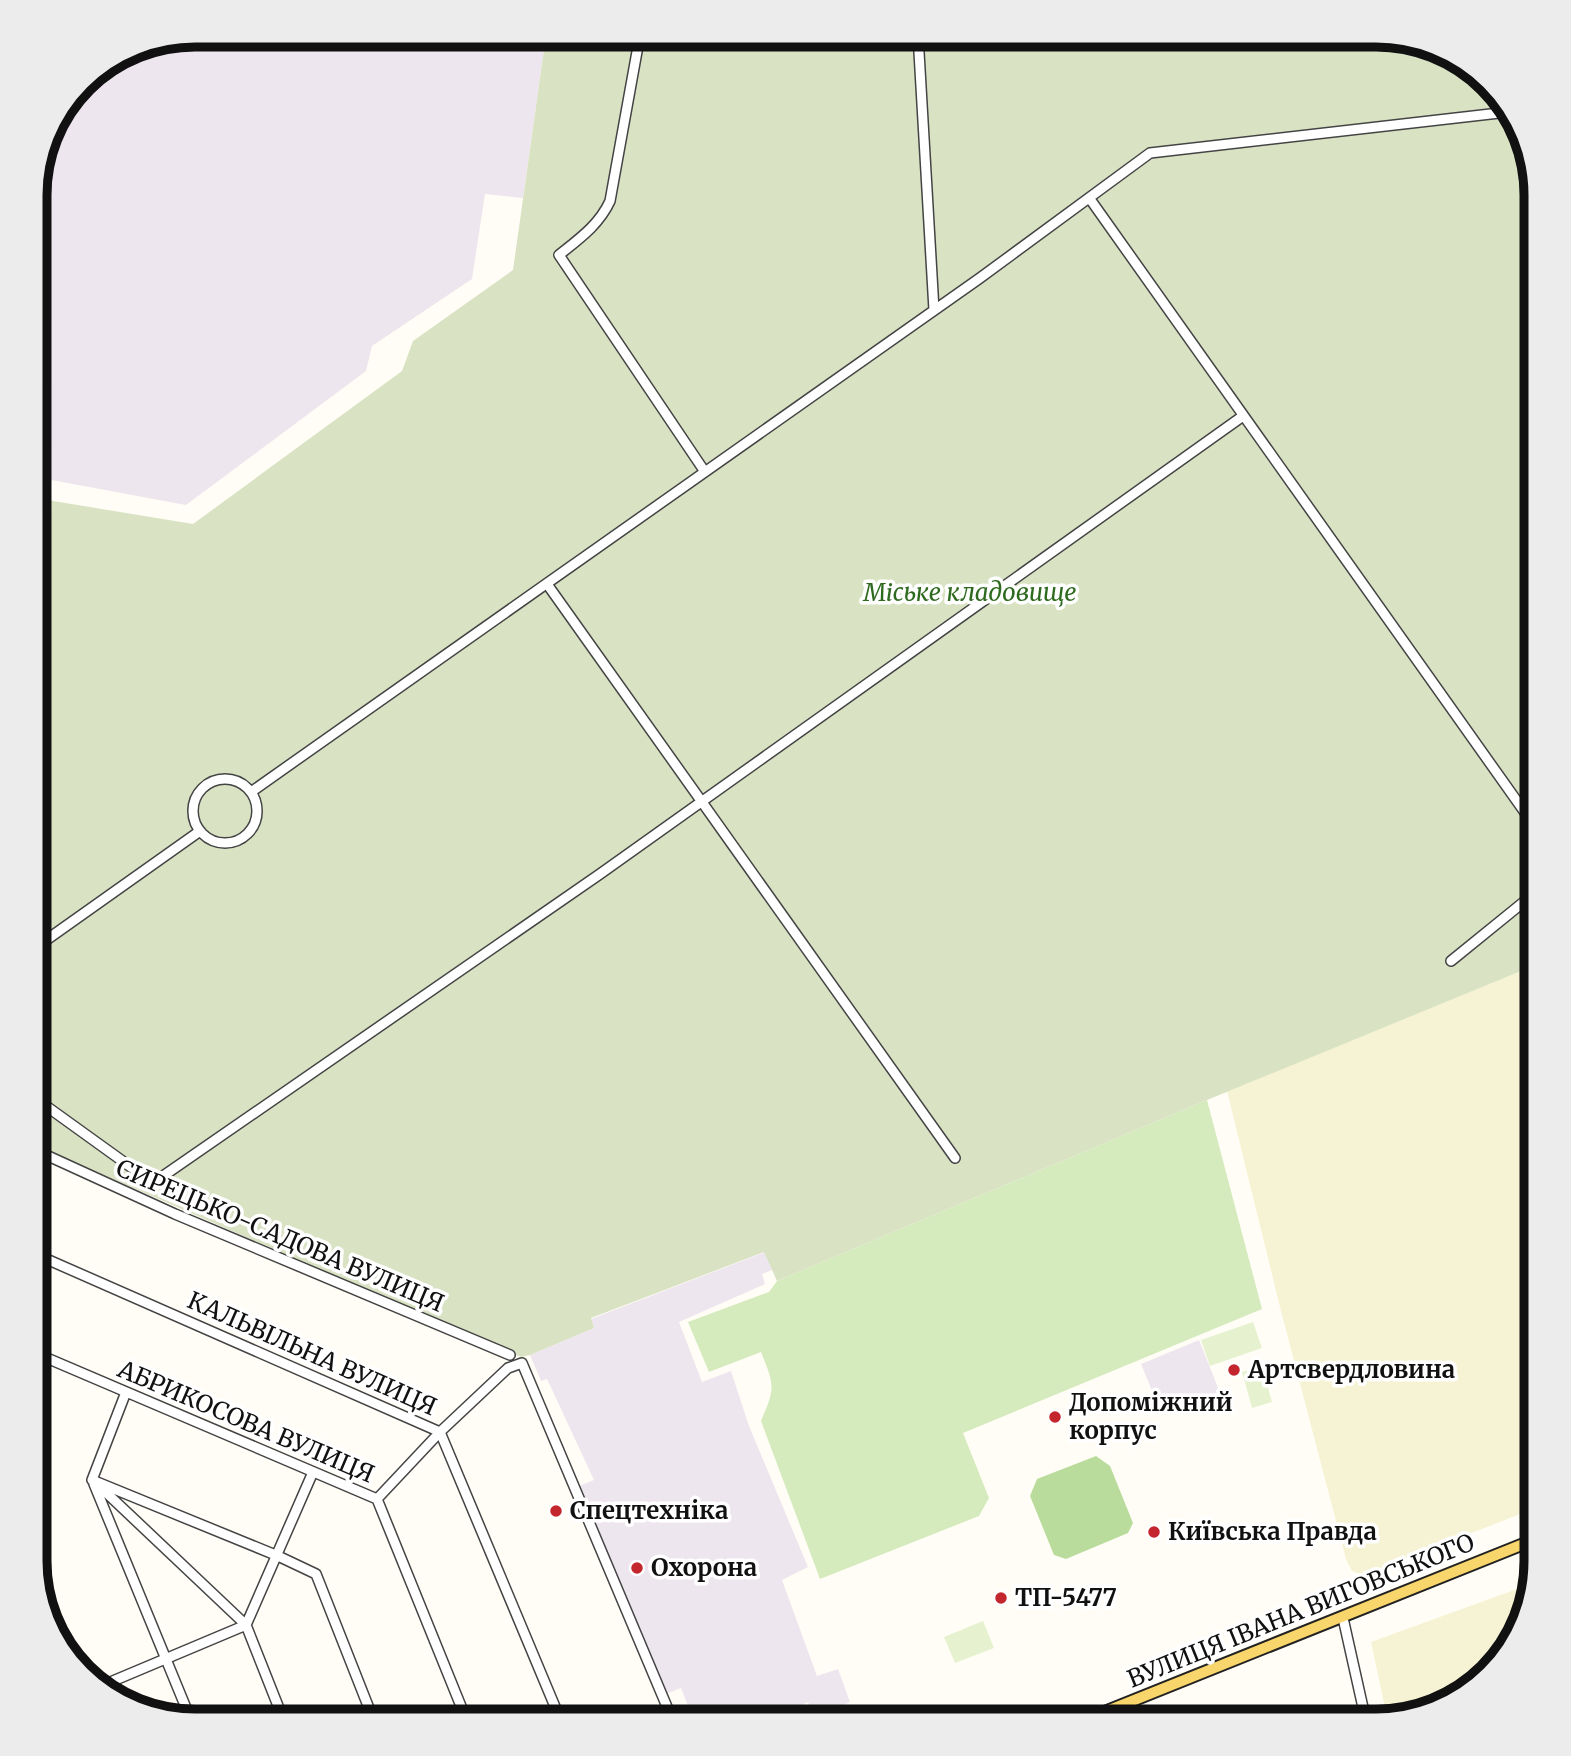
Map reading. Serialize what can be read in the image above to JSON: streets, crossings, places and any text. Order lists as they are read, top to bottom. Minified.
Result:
{"streets":{"main road":["ВУЛИЦЯ ІВАНА ВИГОВСЬКОГО"],"street":["СИРЕЦЬКО-САДОВА ВУЛИЦЯ","КАЛЬВІЛЬНА ВУЛИЦЯ","АБРИКОСОВА ВУЛИЦЯ"]},"parks":["Міське кладовище"],"places":["Артсвердловина","Допоміжний корпус","Спецтехніка","Київська Правда","Охорона","ТП-5477"]}
